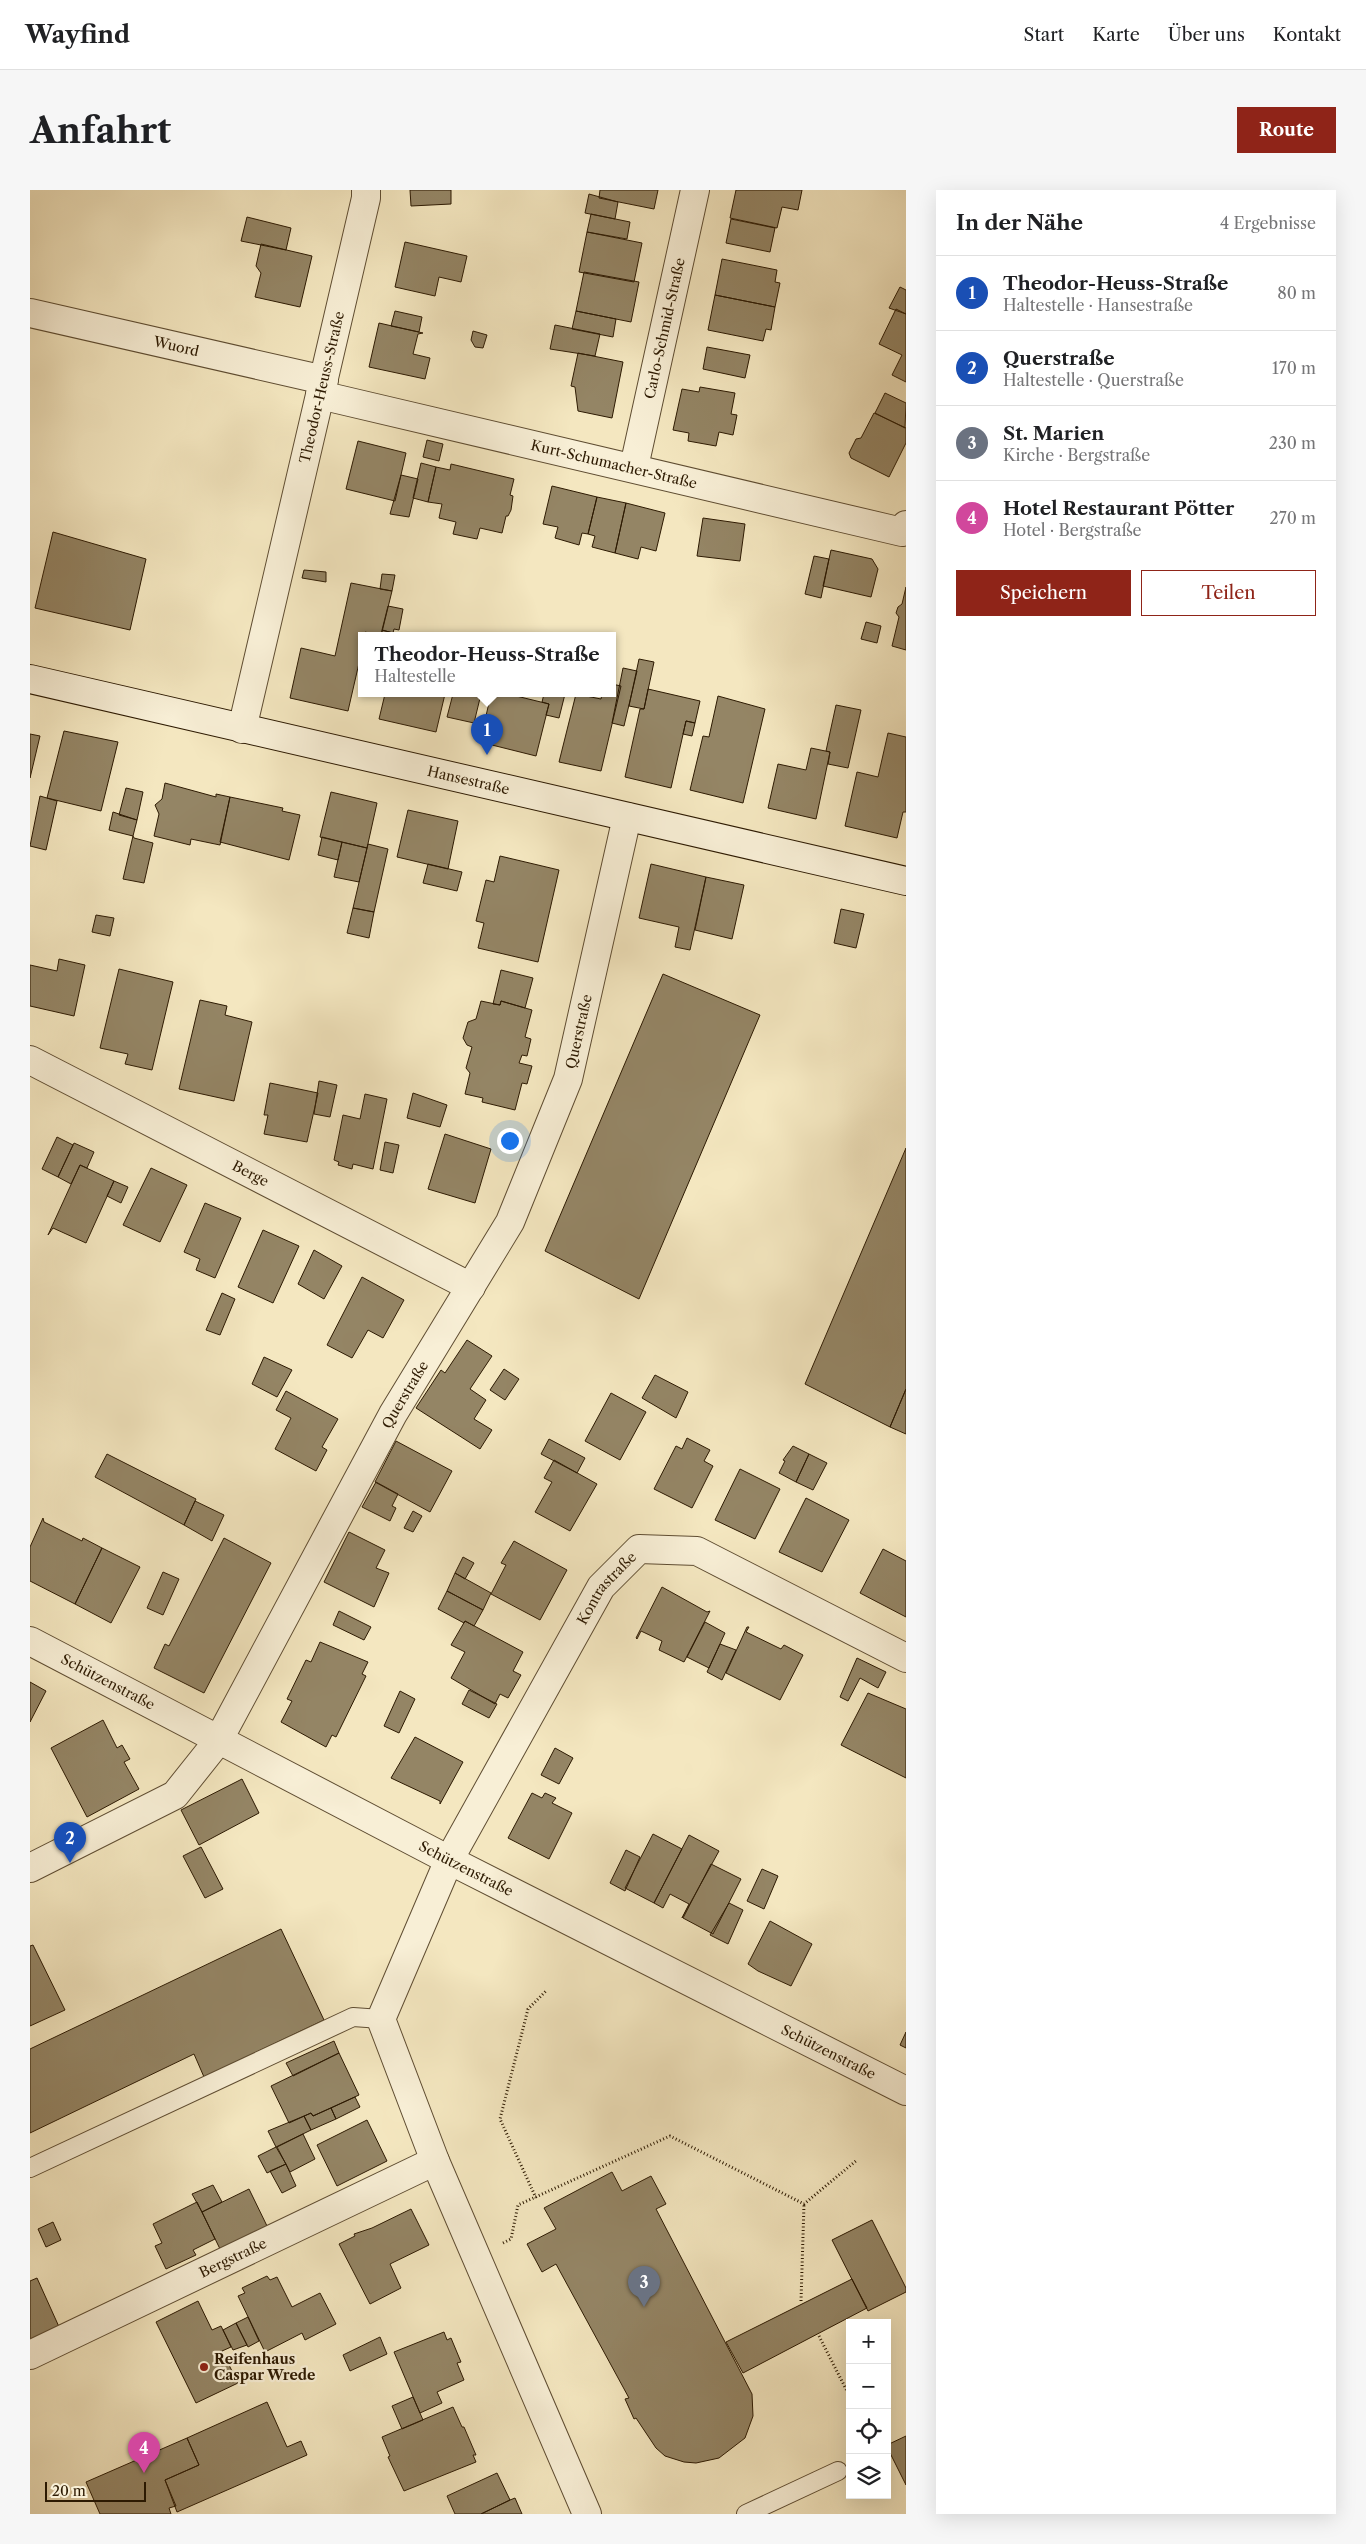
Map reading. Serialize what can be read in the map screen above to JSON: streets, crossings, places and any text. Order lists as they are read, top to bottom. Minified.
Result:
{"streets":{"street":["Carlo-Schmid-Straße","Wuord","Theodor-Heuss-Straße","Kurt-Schumacher-Straße","Hansestraße","Querstraße","Berge","Kontrastraße","Schützenstraße","Bergstraße"]},"crossings":[["Carlo-Schmid-Straße","Kurt-Schumacher-Straße"],["Wuord","Theodor-Heuss-Straße"],["Wuord","Kurt-Schumacher-Straße"],["Theodor-Heuss-Straße","Kurt-Schumacher-Straße"],["Theodor-Heuss-Straße","Hansestraße"],["Hansestraße","Querstraße"],["Querstraße","Berge"],["Querstraße","Schützenstraße"],["Kontrastraße","Schützenstraße"]],"places":["Reifenhaus Caspar Wrede"],"scale_bar":"20 m","page":{"header":"Wayfind","nav":["Start","Karte","Über uns","Kontakt"],"buttons":["Route",["Speichern","Teilen"]],"title":"Anfahrt","heading":["In der Nähe","4 Ergebnisse"],"list":[{"mark":"1","name":"Theodor-Heuss-Straße","note":"Haltestelle · Hansestraße","value":"80 m"},{"mark":"2","name":"Querstraße","note":"Haltestelle · Querstraße","value":"170 m"},{"mark":"3","name":"St. Marien","note":"Kirche · Bergstraße","value":"230 m"},{"mark":"4","name":"Hotel Restaurant Pötter","note":"Hotel · Bergstraße","value":"270 m"}],"popup":["Theodor-Heuss-Straße","Haltestelle"],"pins":["1","2","3","4"],"map_buttons":["+","−"],"scale":"20 m"}}
